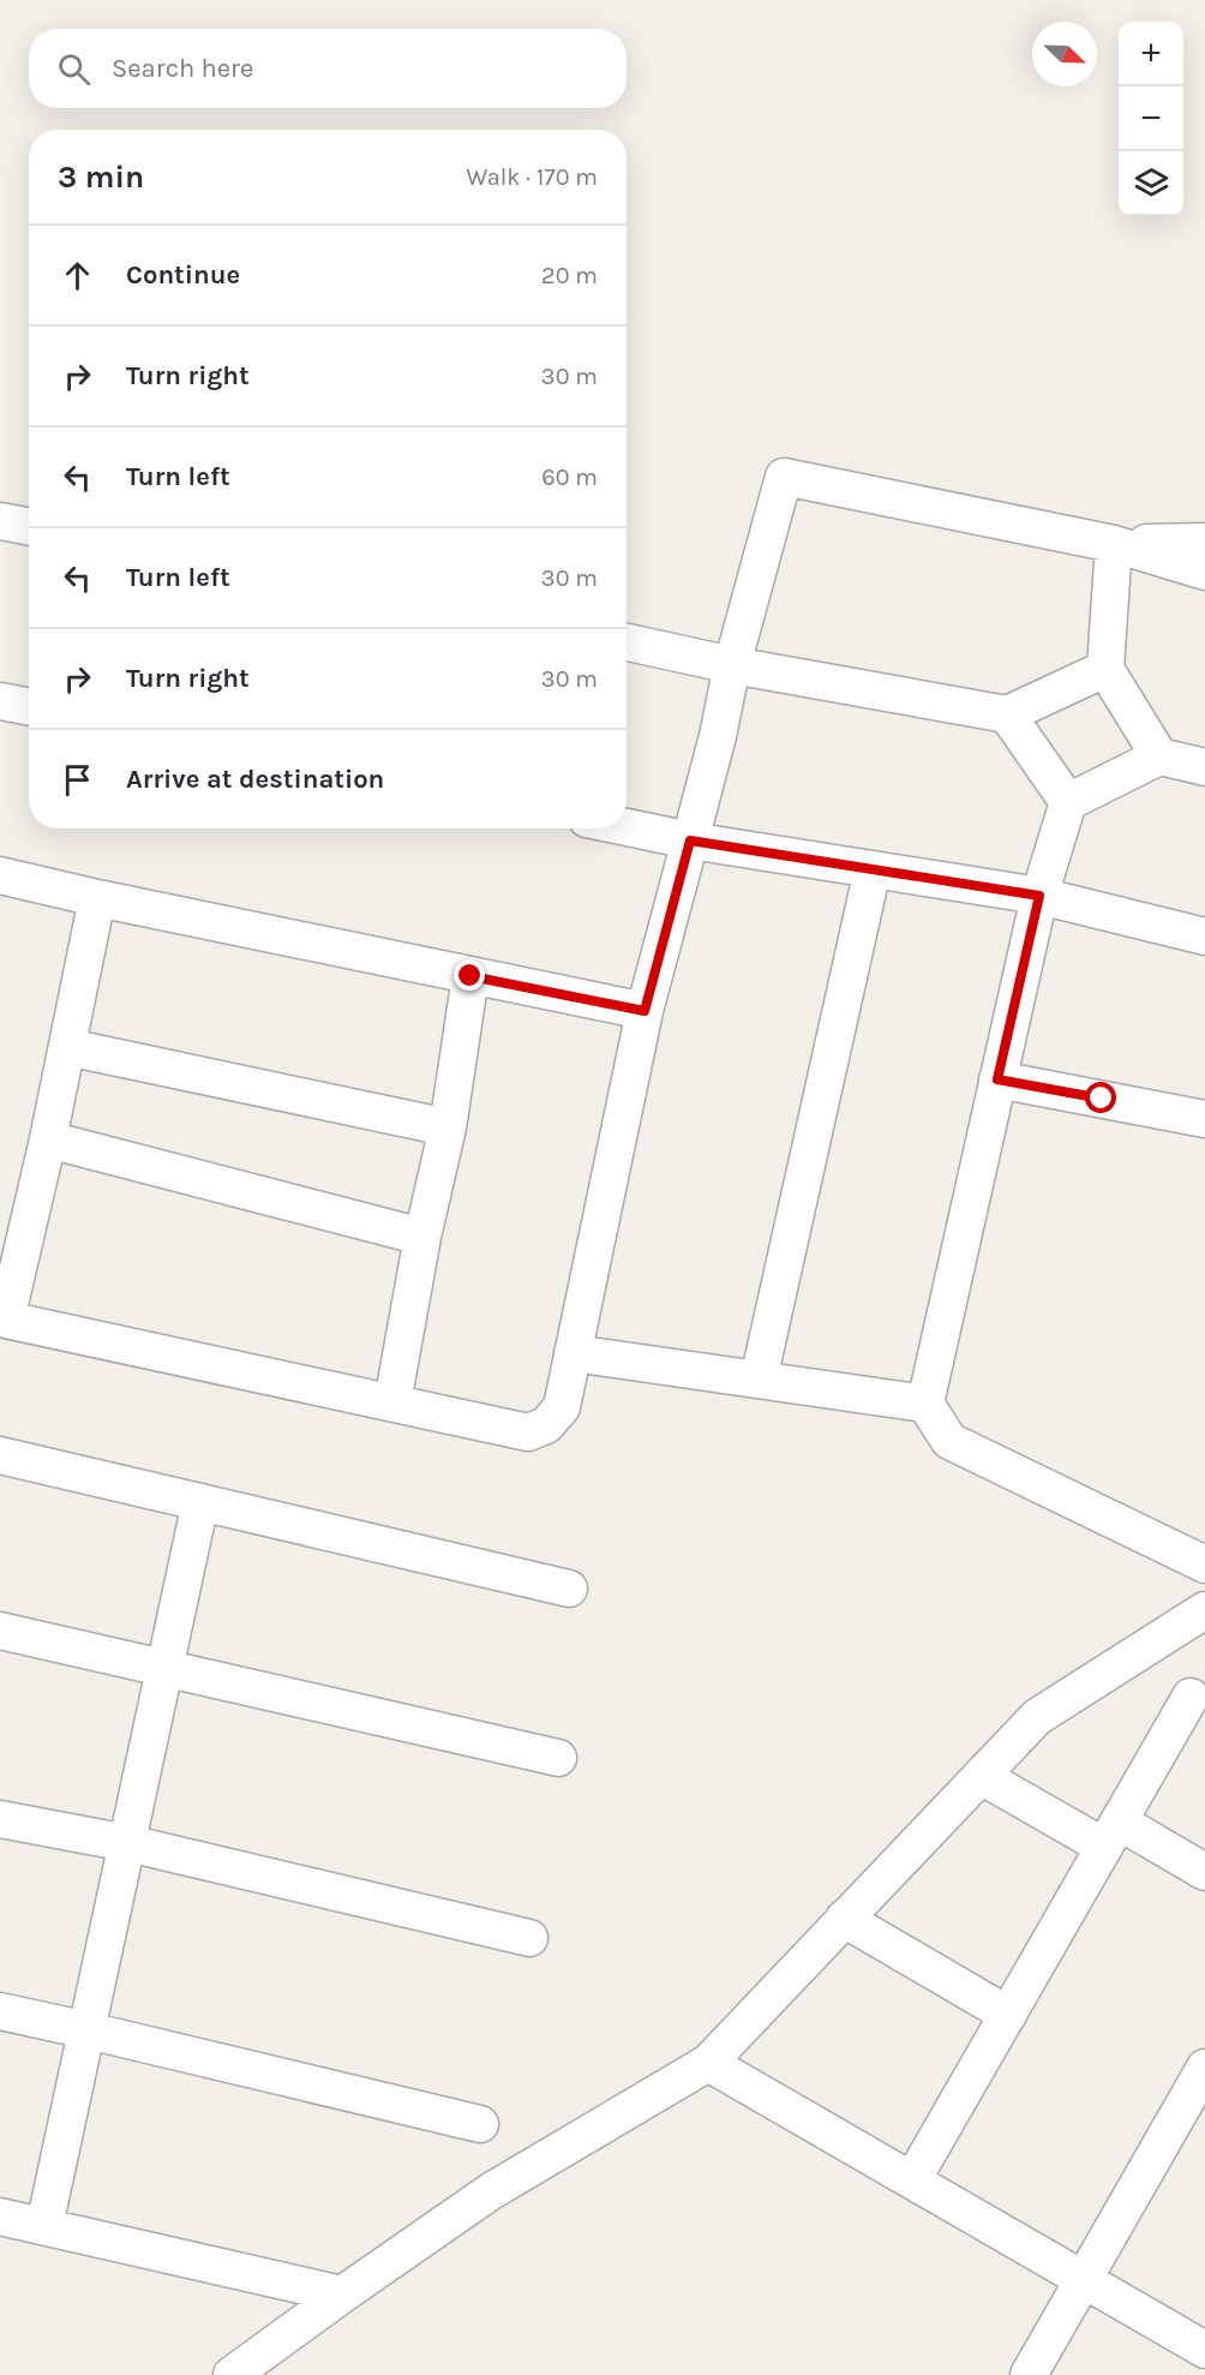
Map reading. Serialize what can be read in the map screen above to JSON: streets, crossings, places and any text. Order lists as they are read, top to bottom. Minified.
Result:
{"north":"bottom right","page":{"map_buttons":["+","−"],"search":"Search here","heading":["3 min","Walk · 170 m"],"list":[["Continue","20 m"],["Turn right","30 m"],["Turn left","60 m"],["Turn left","30 m"],["Turn right","30 m"],"Arrive at destination"]}}
